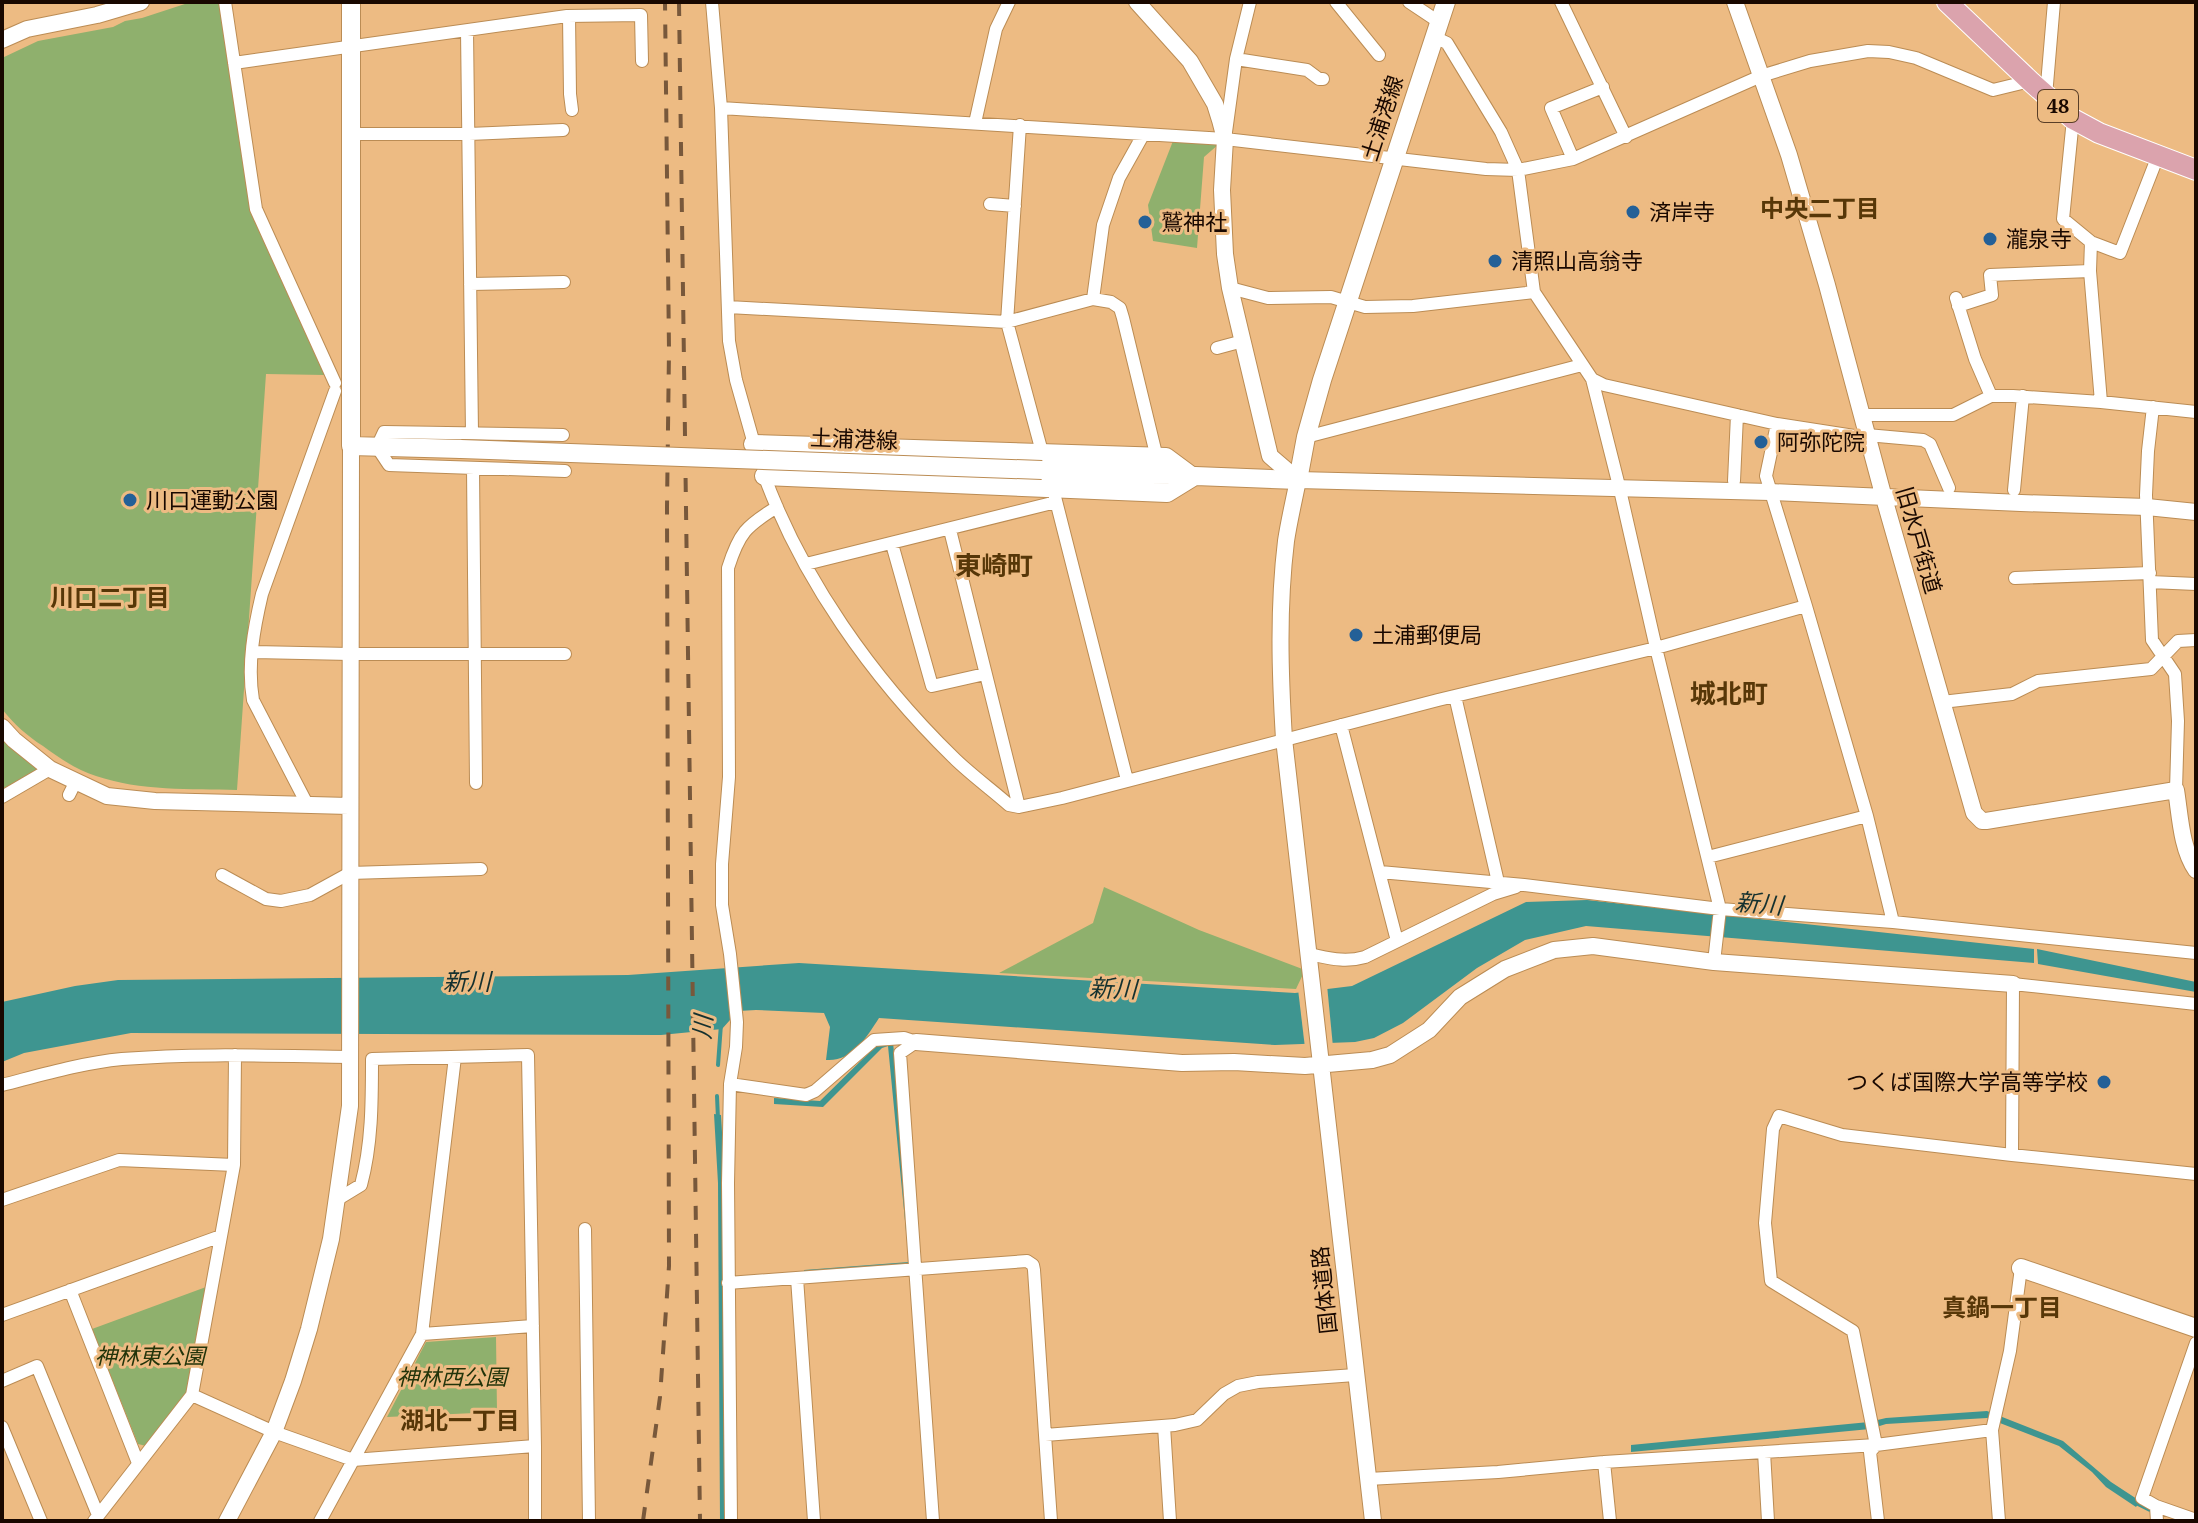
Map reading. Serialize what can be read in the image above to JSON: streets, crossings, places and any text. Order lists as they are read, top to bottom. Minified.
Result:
{"streets":{"main road":["48","土浦港線"],"street":["旧水戸街道","国体道路"]},"crossings":[["土浦港線","国体道路"]],"districts":["中央二丁目","東崎町","川口二丁目","城北町","真鍋一丁目","湖北一丁目"],"water":["新川","川"],"parks":["神林東公園","神林西公園"],"places":["済岸寺","鷲神社","瀧泉寺","清照山高翁寺","阿弥陀院","川口運動公園","土浦郵便局","つくば国際大学高等学校"]}
